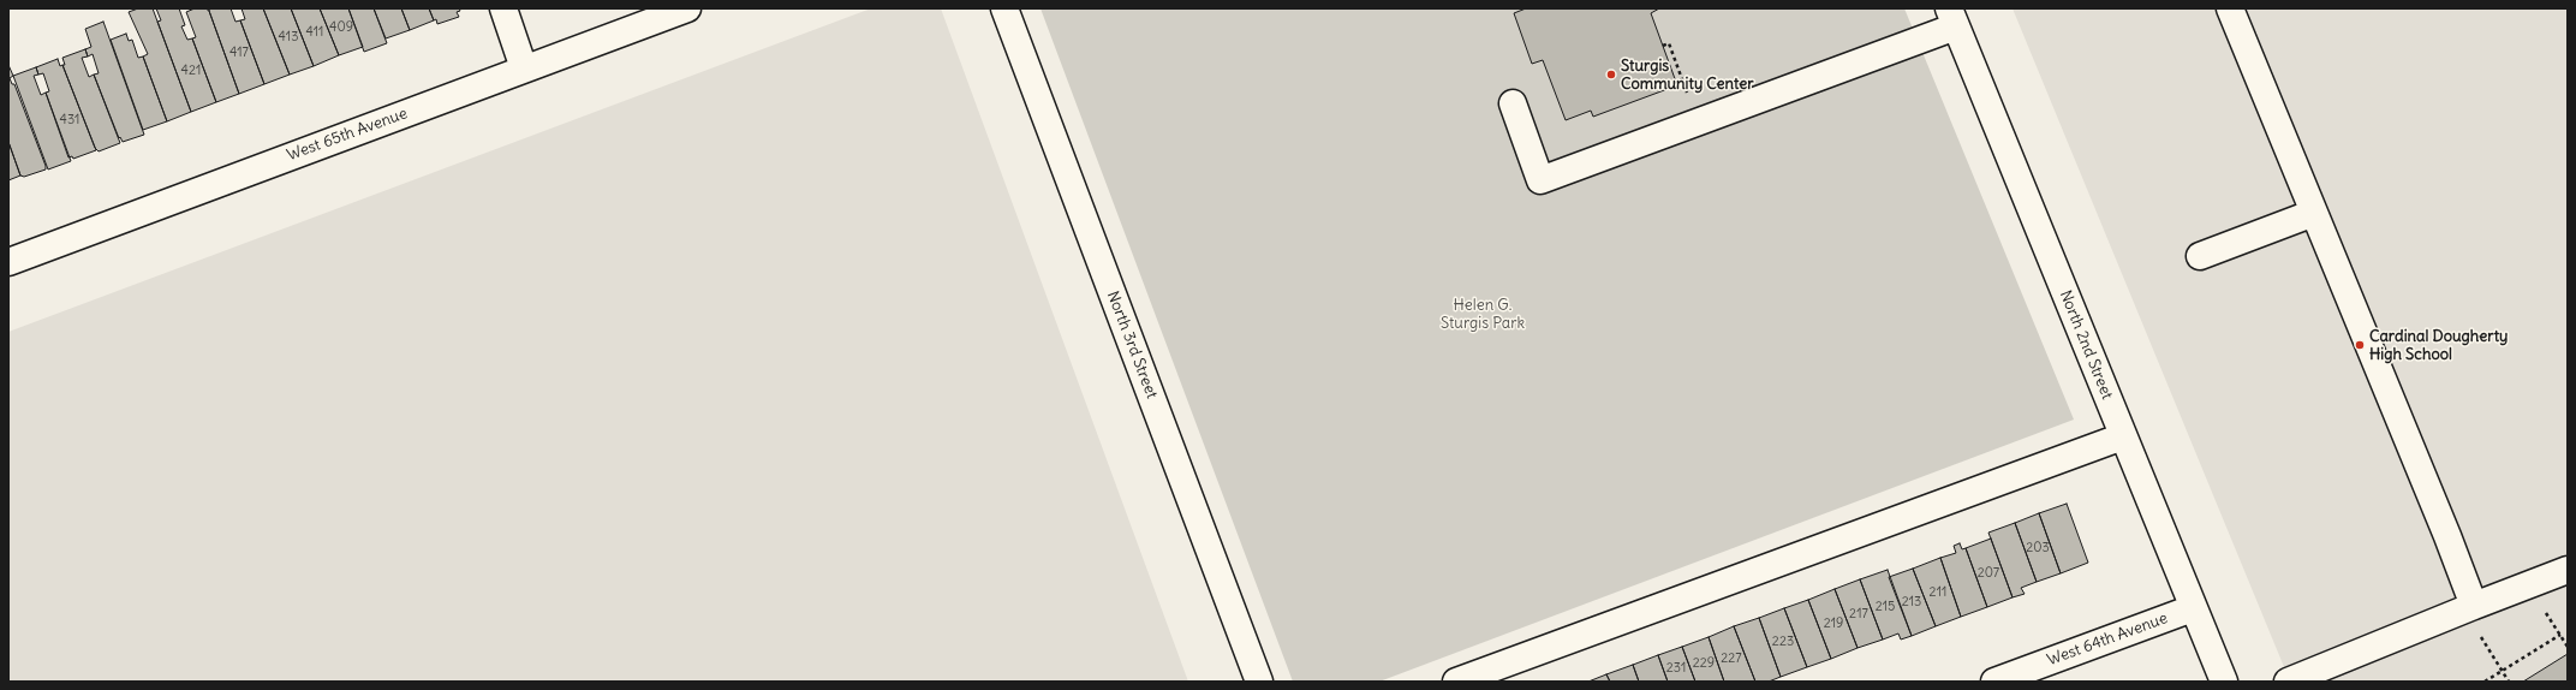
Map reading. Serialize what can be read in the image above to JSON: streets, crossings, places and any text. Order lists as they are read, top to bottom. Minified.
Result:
{"streets":{"street":["West 65th Avenue","North 3rd Street","North 2nd Street","West 64th Avenue"]},"crossings":[["North 2nd Street","West 64th Avenue"]],"parks":["Helen G. Sturgis Park"],"places":["Sturgis Community Center","Cardinal Dougherty High School"],"house_numbers":["409","411","413","417","421","431","203","207","211","213","215","217","219","223","227","229","231"]}
